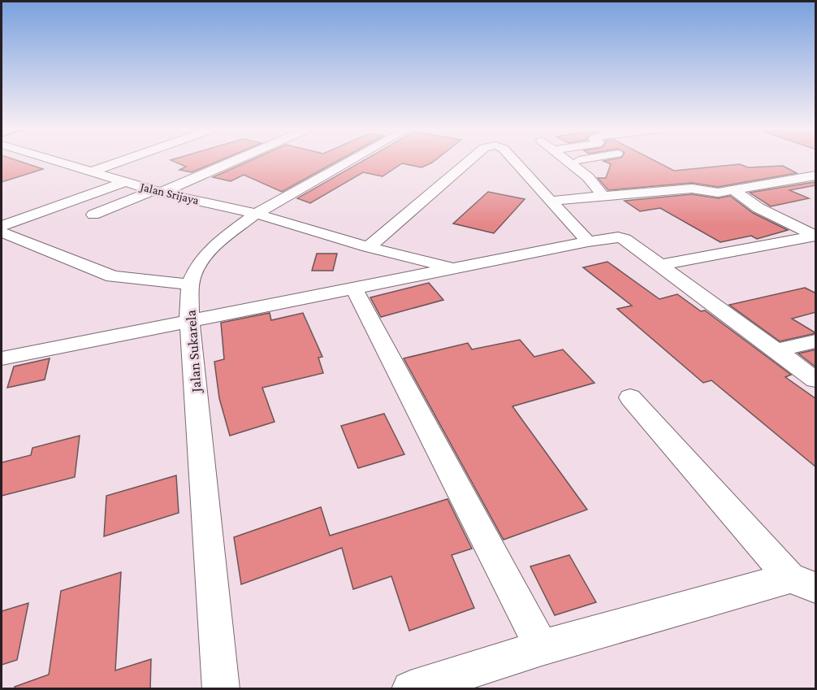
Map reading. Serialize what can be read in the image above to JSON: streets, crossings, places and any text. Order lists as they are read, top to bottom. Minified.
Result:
{"streets":{"street":["Jalan Srijaya","Jalan Sukarela"]},"crossings":[["Jalan Srijaya","Jalan Sukarela"]]}
